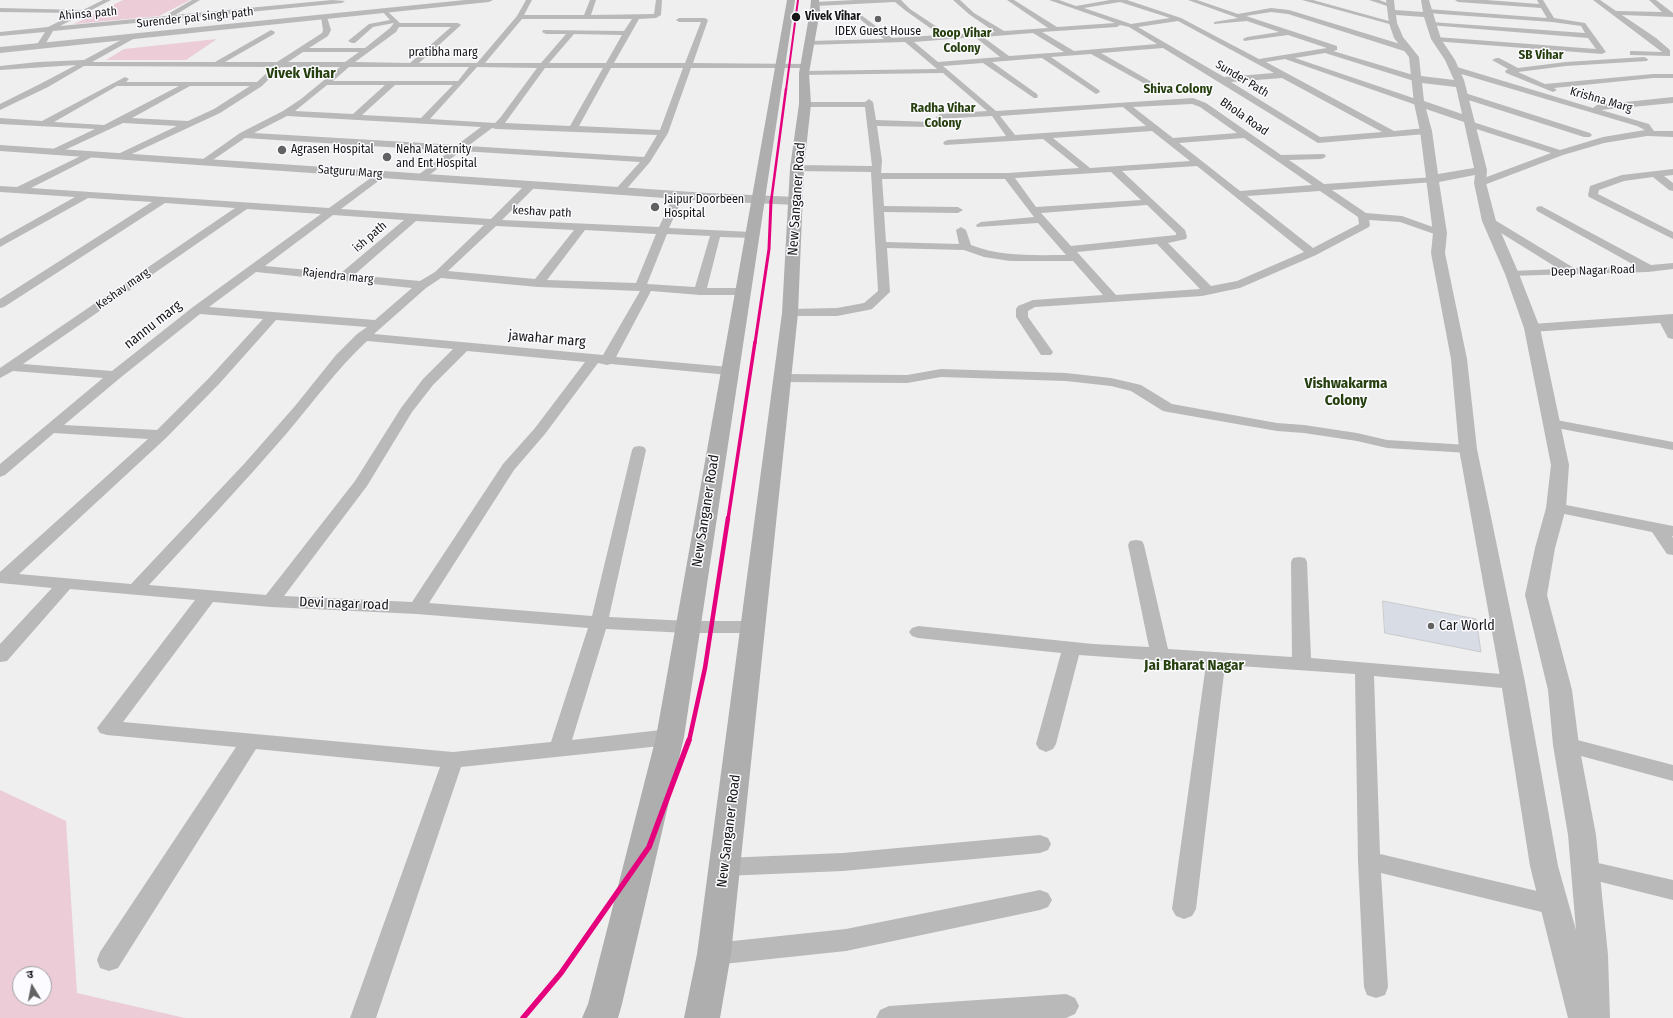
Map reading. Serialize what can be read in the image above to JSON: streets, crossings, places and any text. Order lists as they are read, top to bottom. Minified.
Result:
{"streets":{"main road":["New Sanganer Road"],"street":["Ahinsa path","Surender pal singh path","pratibha marg","Sunder Path","Krishna Marg","Bhola Road","Satguru Marg","keshav path","ish path","Deep Nagar Road","Rajendra marg","Keshav marg","nannu marg","jawahar marg","Devi nagar road"]},"crossings":[["pratibha marg","New Sanganer Road"],["Satguru Marg","New Sanganer Road"],["Satguru Marg","nannu marg"],["New Sanganer Road","keshav path"],["New Sanganer Road","jawahar marg"],["New Sanganer Road","Devi nagar road"],["keshav path","ish path"],["keshav path","Keshav marg"],["keshav path","nannu marg"],["ish path","Rajendra marg"],["Rajendra marg","nannu marg"]],"districts":["Roop Vihar Colony","SB Vihar","Vivek Vihar","Shiva Colony","Radha Vihar Colony","Vishwakarma Colony","Jai Bharat Nagar"],"places":["Vivek Vihar","IDEX Guest House","Agrasen Hospital","Neha Maternity and Ent Hospital","Jaipur Doorbeen Hospital","Car World"],"north":"top"}
